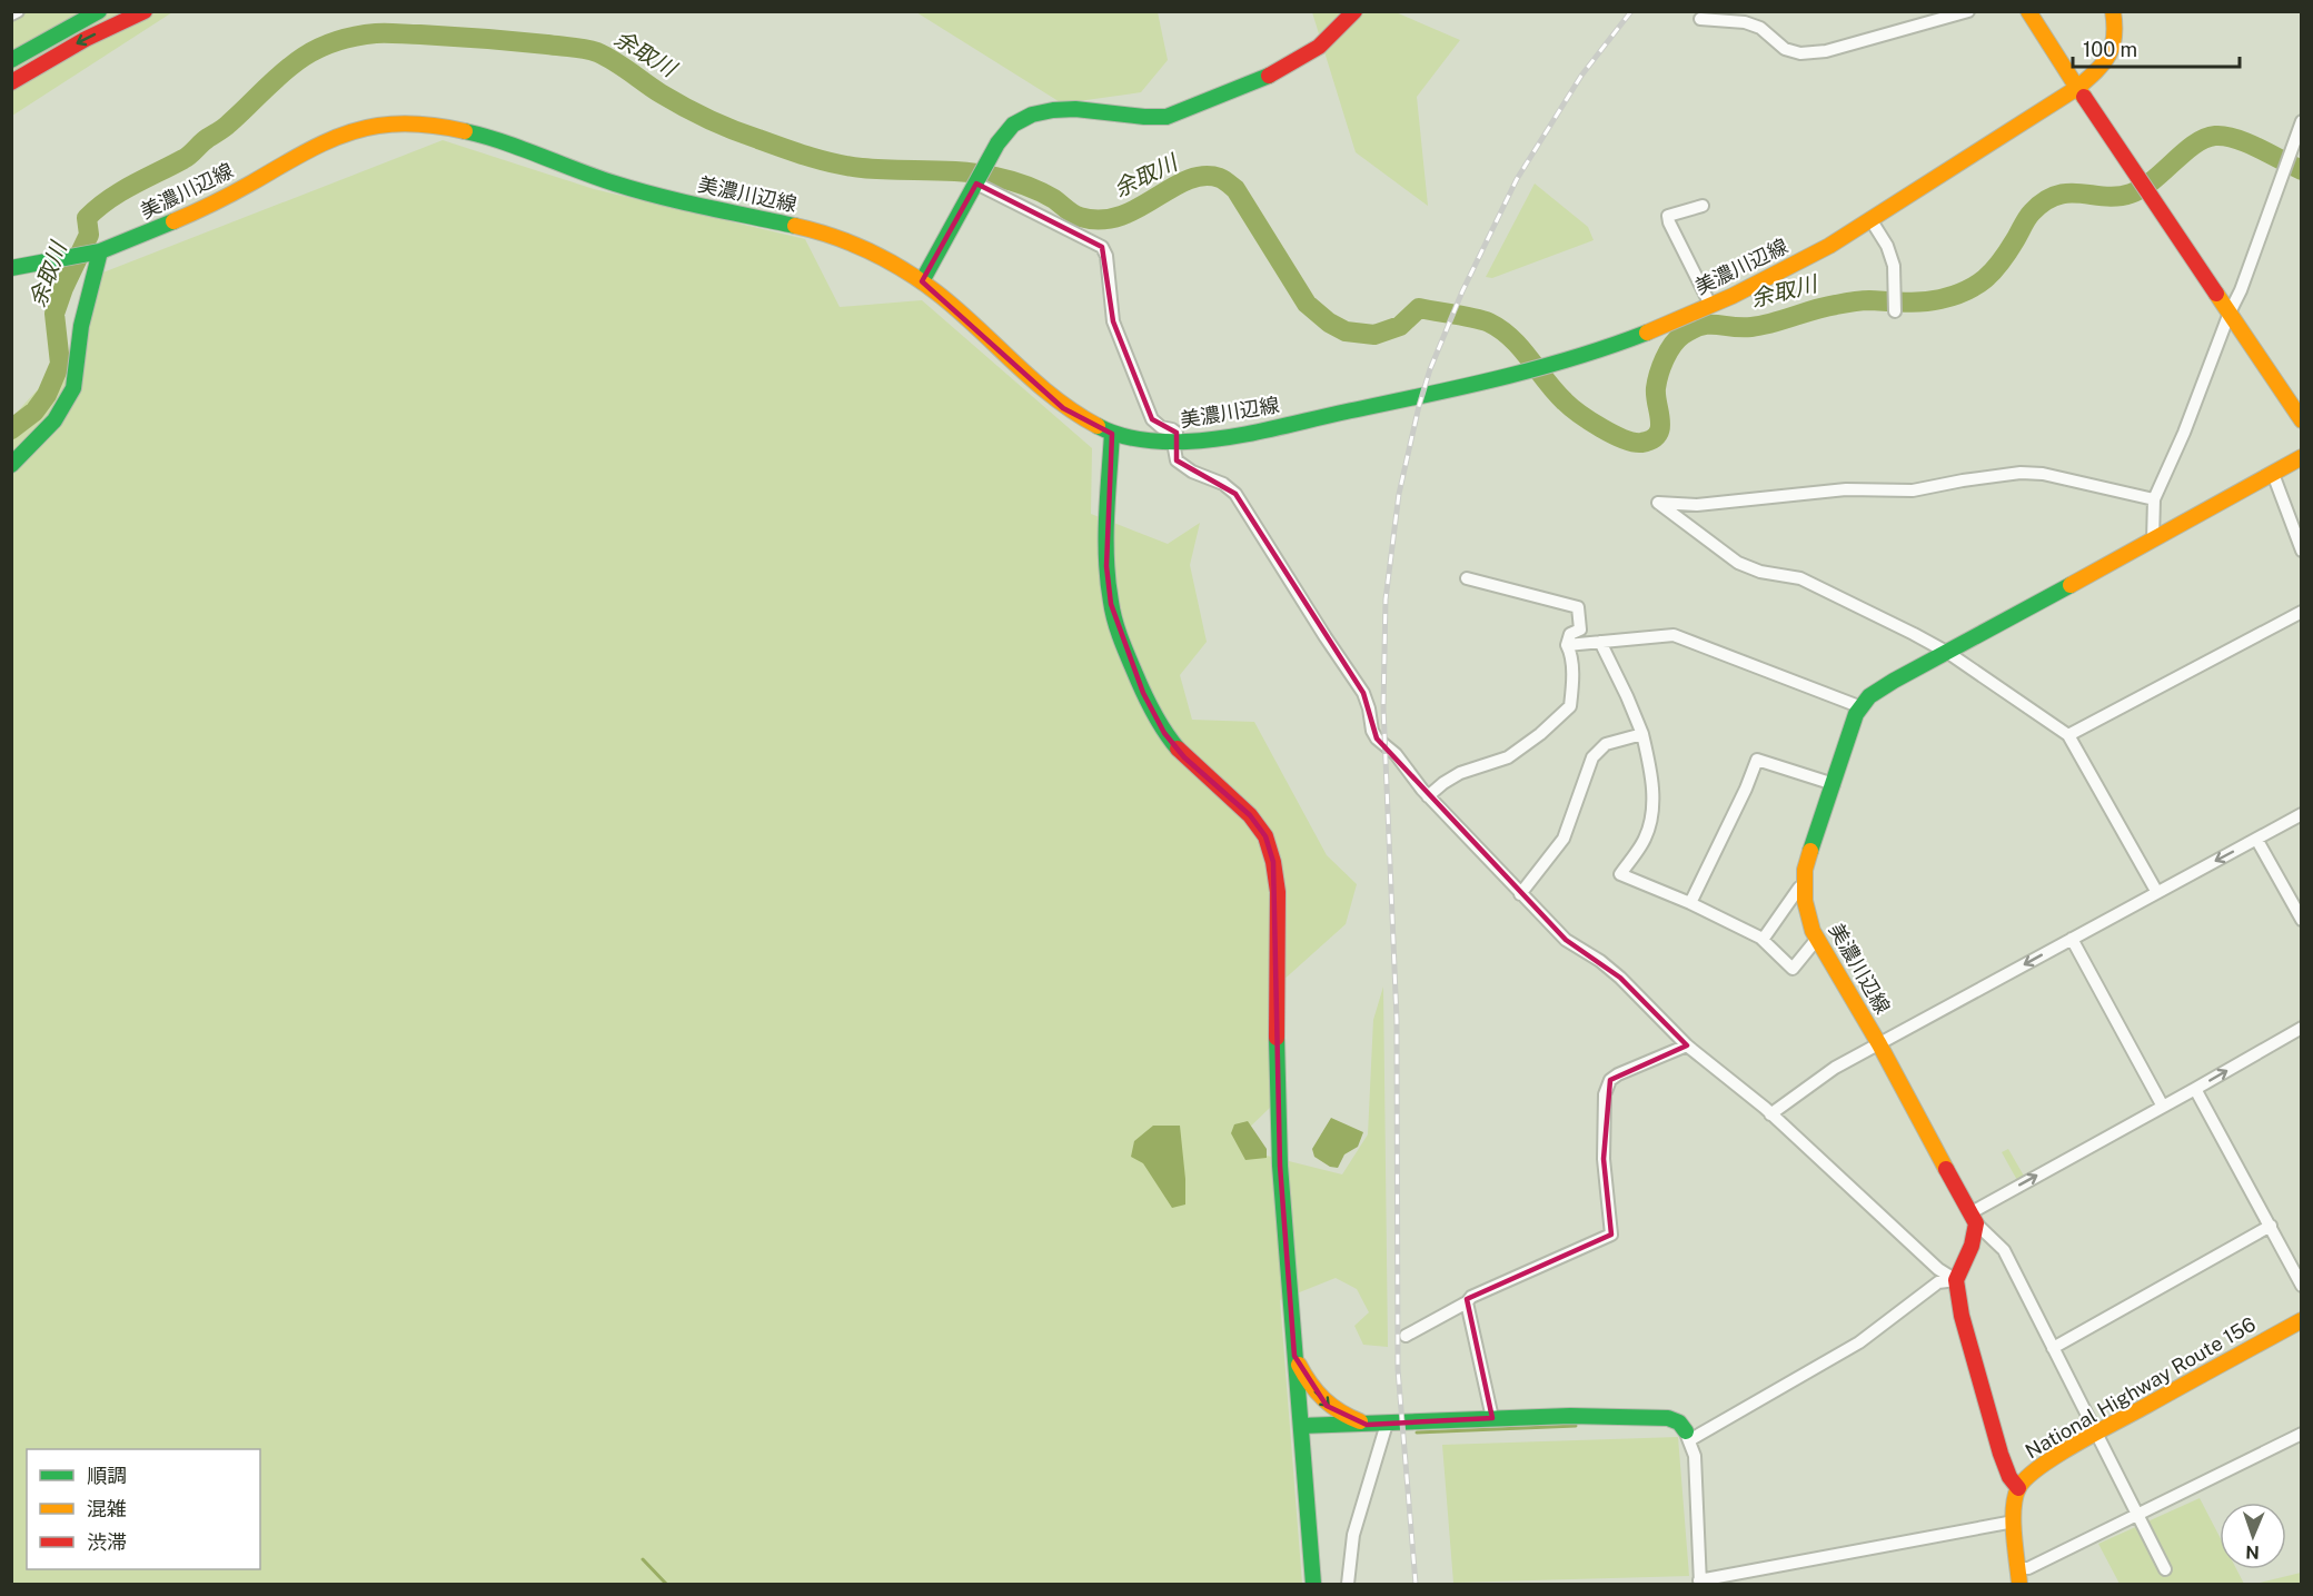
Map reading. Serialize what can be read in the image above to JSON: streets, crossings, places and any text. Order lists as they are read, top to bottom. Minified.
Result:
{"streets":{"main road":["美濃川辺線","National Highway Route 156"]},"water":["余取川"],"legend":["順調","混雑","渋滞"],"scale_bar":"100 m","north":"bottom"}
